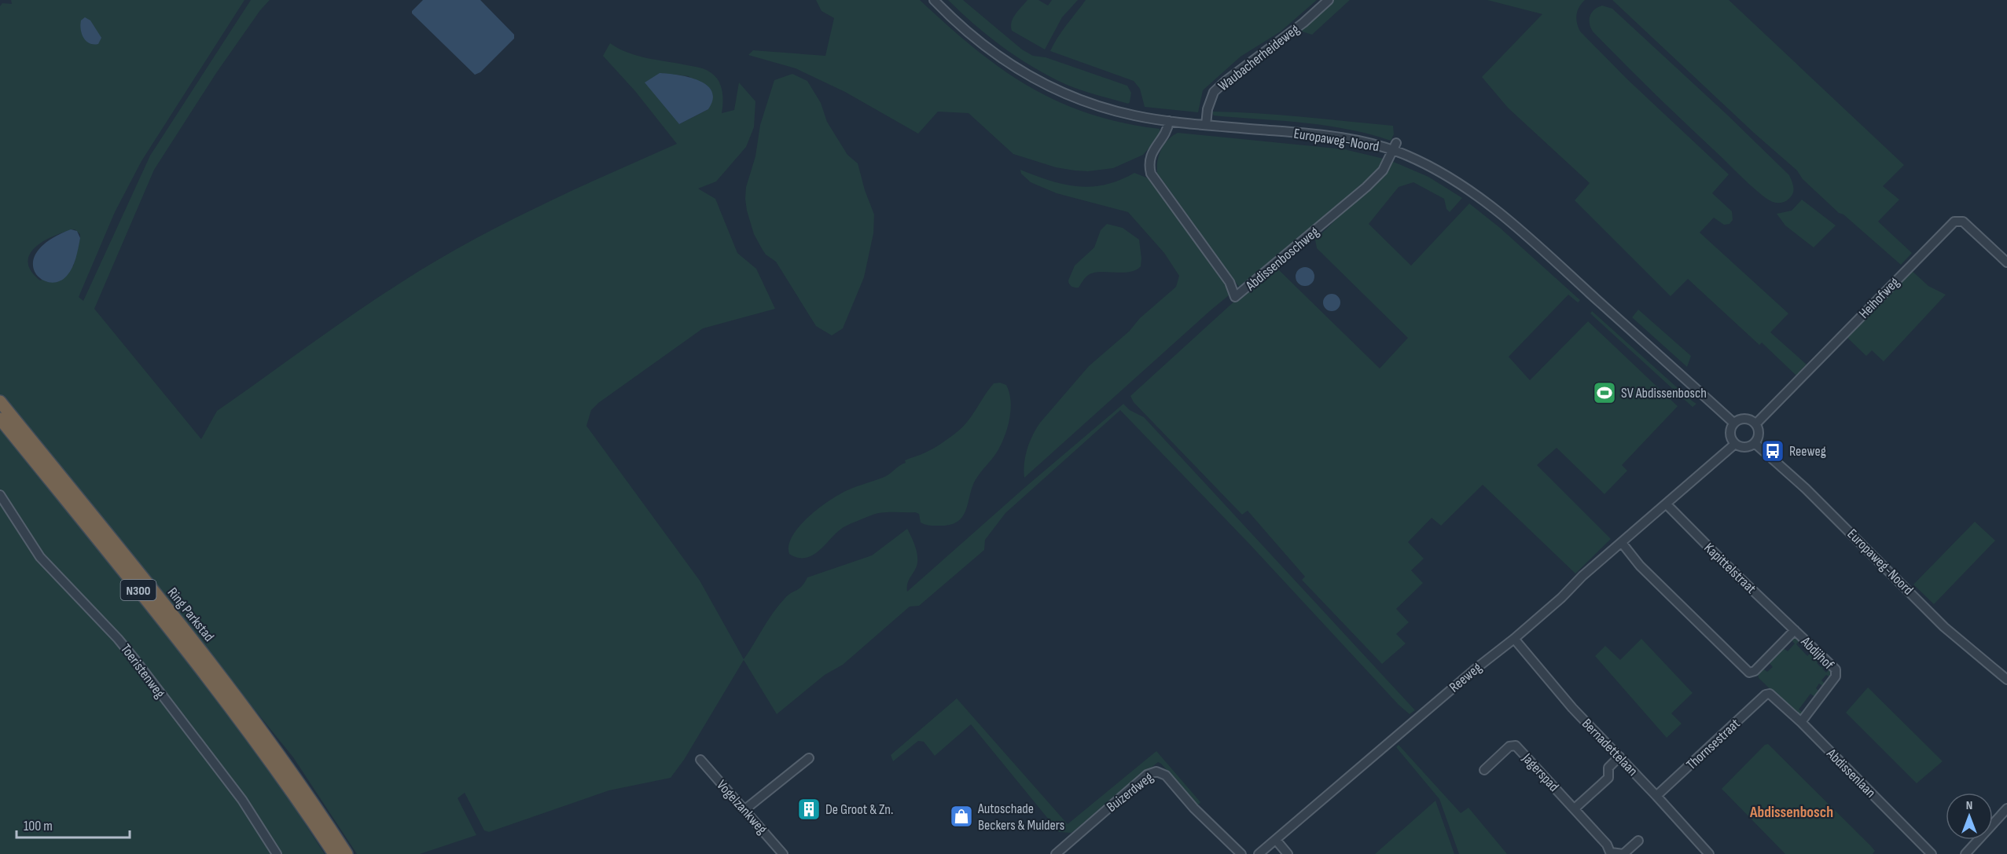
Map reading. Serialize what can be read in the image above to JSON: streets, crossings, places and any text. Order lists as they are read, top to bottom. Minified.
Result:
{"streets":{"highway":["N300","Ring Parkstad"],"street":["Waubacherheideweg","Europaweg-Noord","Abdissenboschweg","Heihofweg","Kapittelstraat","Abdijhof","Toeristenweg","Reeweg","Thornsestraat","Bernadettelaan","Jagerspad","Abdissenlaan","Buizerdweg","Vogelzankweg"]},"crossings":[["Waubacherheideweg","Europaweg-Noord"],["Europaweg-Noord","Abdissenboschweg"],["Europaweg-Noord","Heihofweg"],["Europaweg-Noord","Reeweg"],["Heihofweg","Reeweg"],["Kapittelstraat","Abdijhof"],["Kapittelstraat","Reeweg"],["Abdijhof","Reeweg"],["Abdijhof","Abdissenlaan"],["Reeweg","Bernadettelaan"],["Thornsestraat","Bernadettelaan"],["Thornsestraat","Abdissenlaan"]],"districts":["Abdissenbosch"],"places":{"sports":["SV Abdissenbosch"],"bus stop":["Reeweg"],"building":["De Groot & Zn."],"shop":["Autoschade Beckers & Mulders"]},"scale_bar":"100 m","north":"top"}
